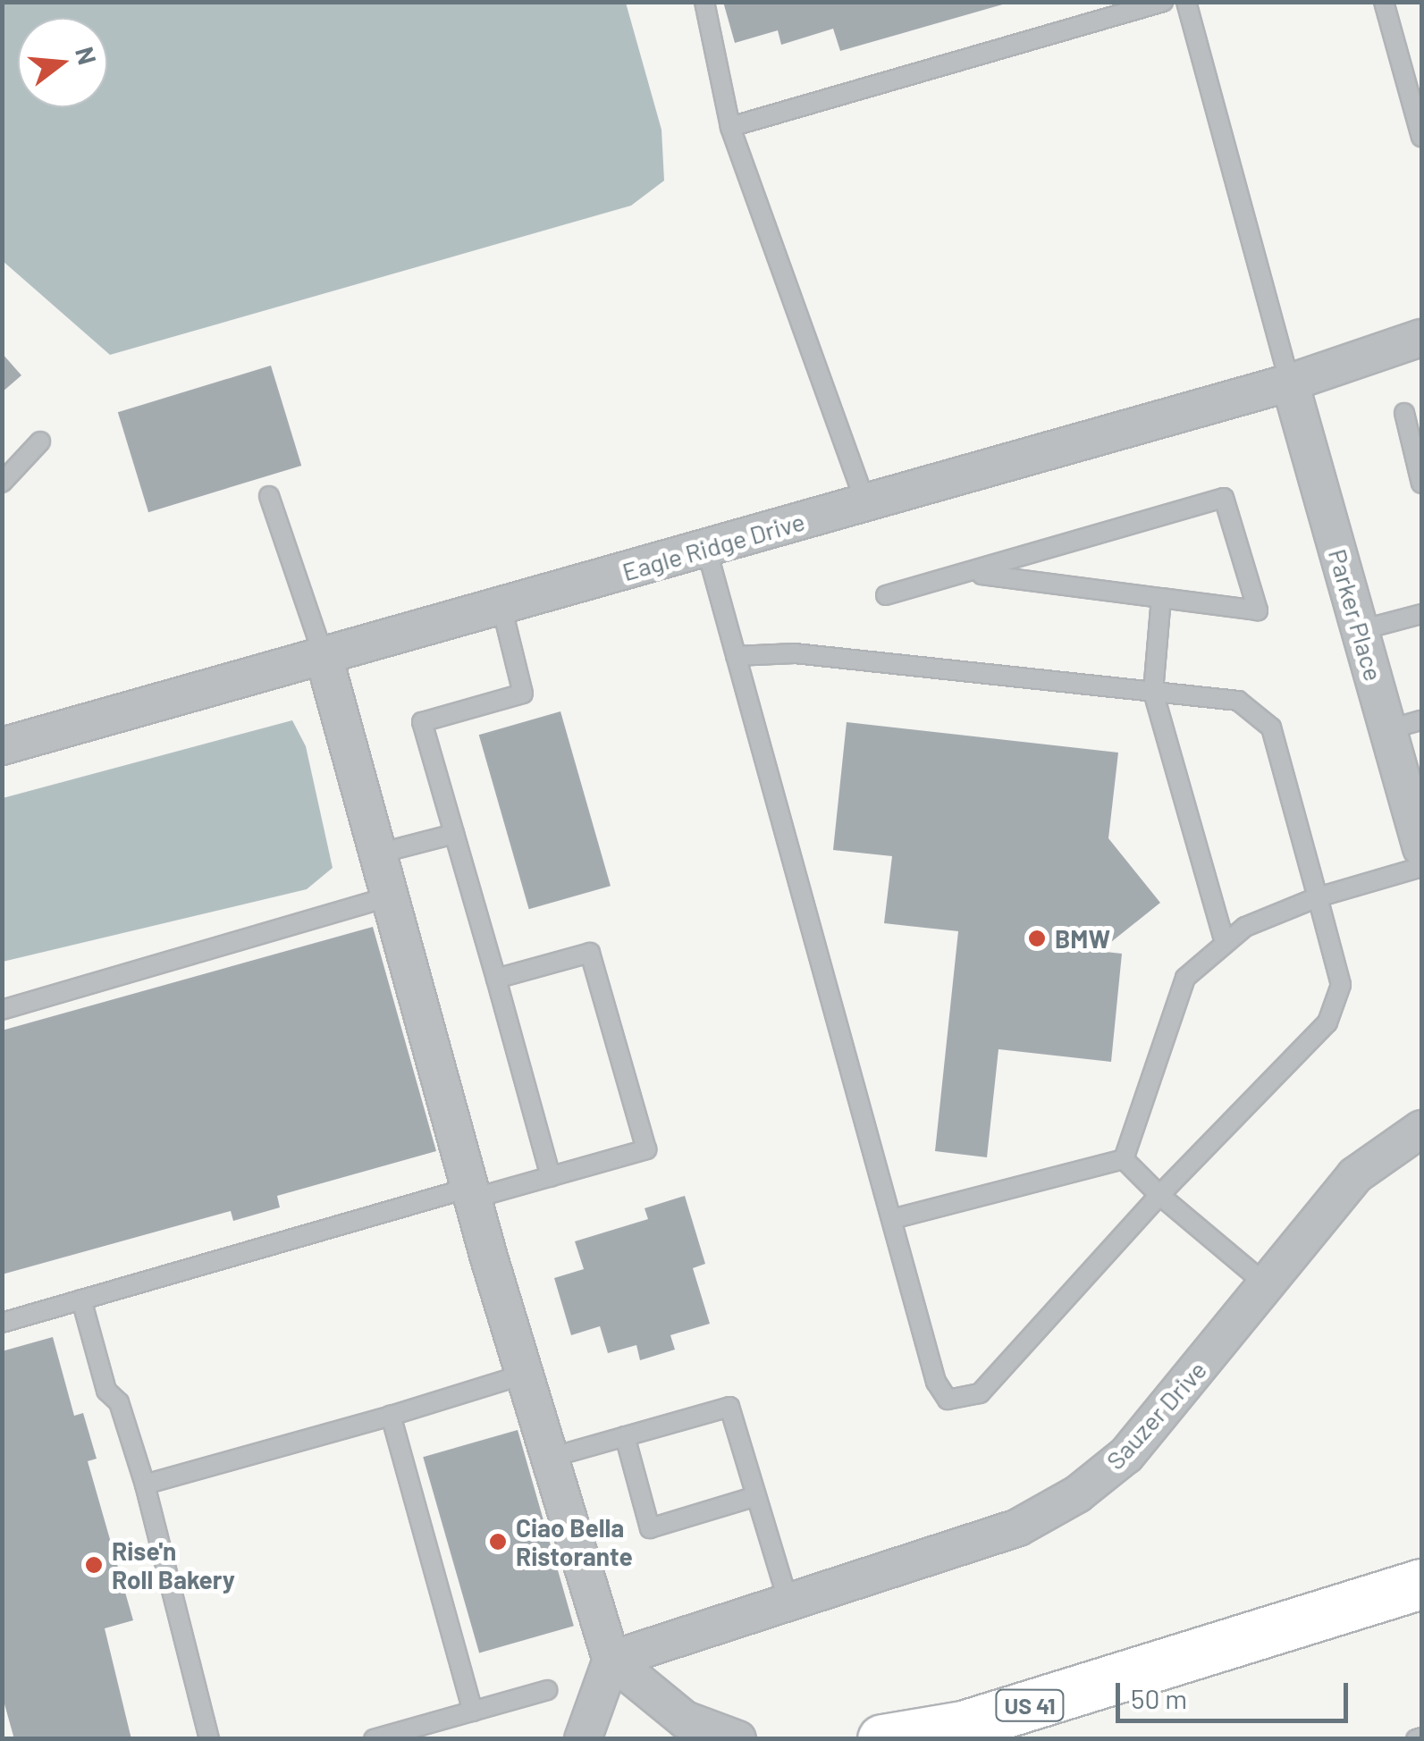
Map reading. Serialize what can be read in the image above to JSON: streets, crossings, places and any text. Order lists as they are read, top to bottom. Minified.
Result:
{"streets":{"highway":["US 41"],"street":["Eagle Ridge Drive","Parker Place","Sauzer Drive"]},"crossings":[["Eagle Ridge Drive","Parker Place"]],"places":["BMW","Ciao Bella Ristorante","Rise'n Roll Bakery"],"scale_bar":"50 m","north":"right"}
